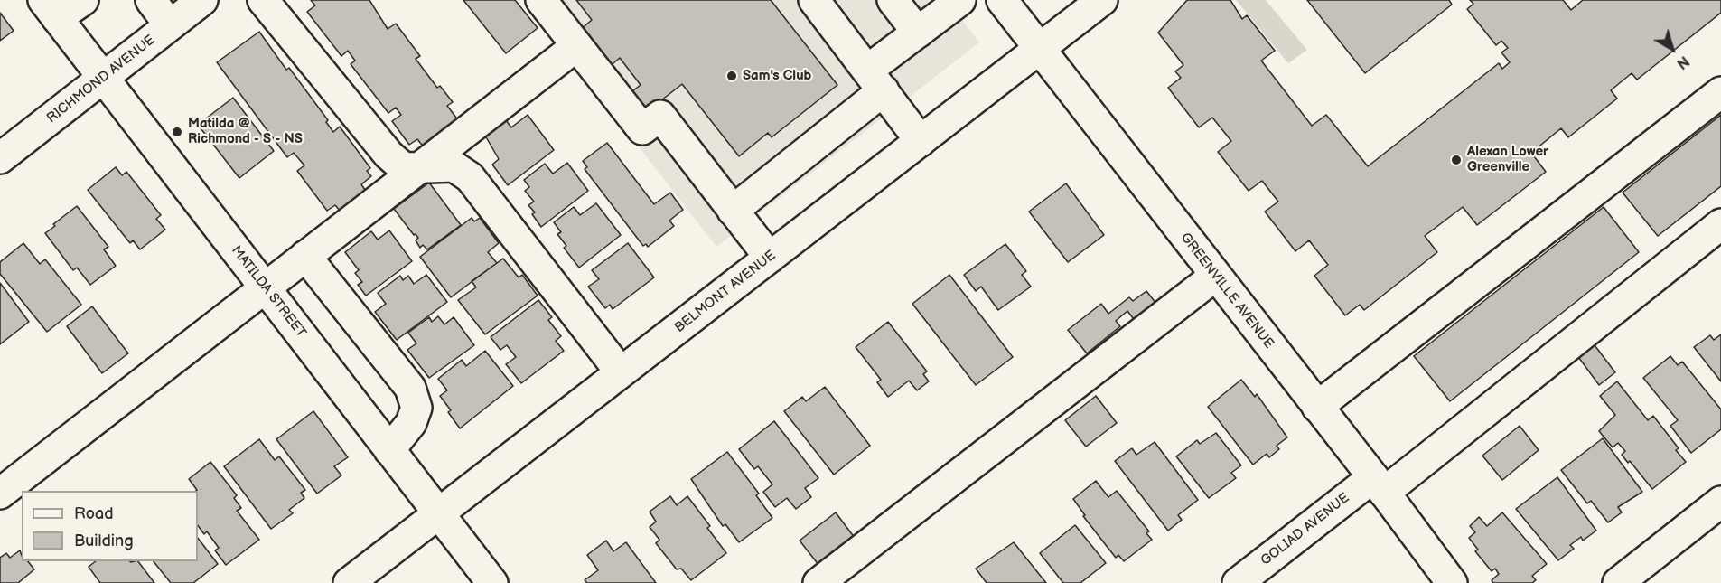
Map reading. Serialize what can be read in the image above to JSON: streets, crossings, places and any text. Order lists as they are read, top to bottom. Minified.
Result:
{"streets":{"street":["RICHMOND AVENUE","GREENVILLE AVENUE","MATILDA STREET","BELMONT AVENUE","GOLIAD AVENUE"]},"crossings":[["RICHMOND AVENUE","MATILDA STREET"],["GREENVILLE AVENUE","BELMONT AVENUE"],["GREENVILLE AVENUE","GOLIAD AVENUE"],["MATILDA STREET","BELMONT AVENUE"]],"places":["Sam's Club","Matilda @ Richmond - S - NS","Alexan Lower Greenville"],"legend":["Road","Building"],"north":"bottom right"}
